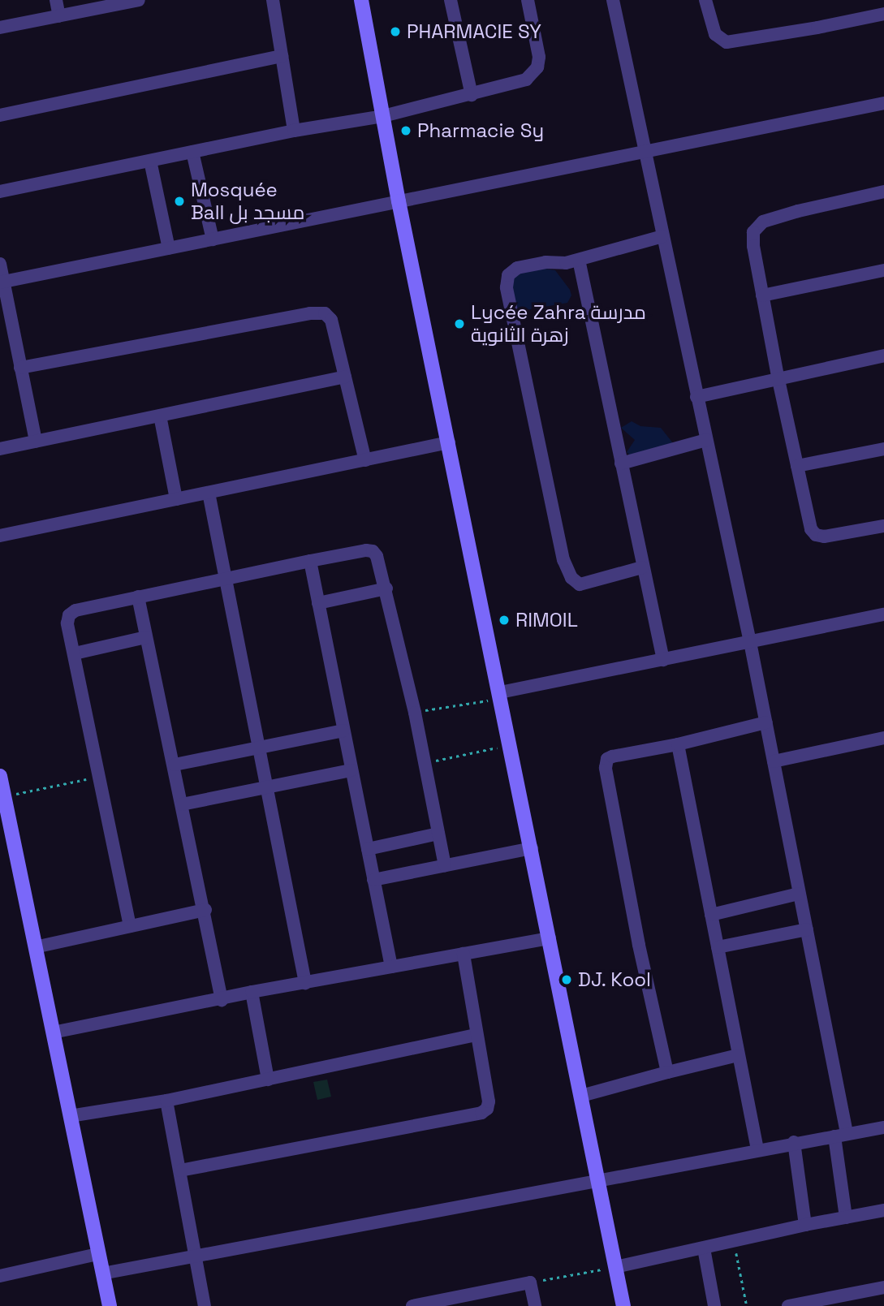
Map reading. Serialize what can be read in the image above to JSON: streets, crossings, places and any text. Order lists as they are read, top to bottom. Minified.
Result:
{"places":["PHARMACIE SY","Pharmacie Sy","Mosquée Ball مسجد بل","Lycée Zahra مدرسة زهرة الثانوية","RIMOIL","DJ. Kool"]}
